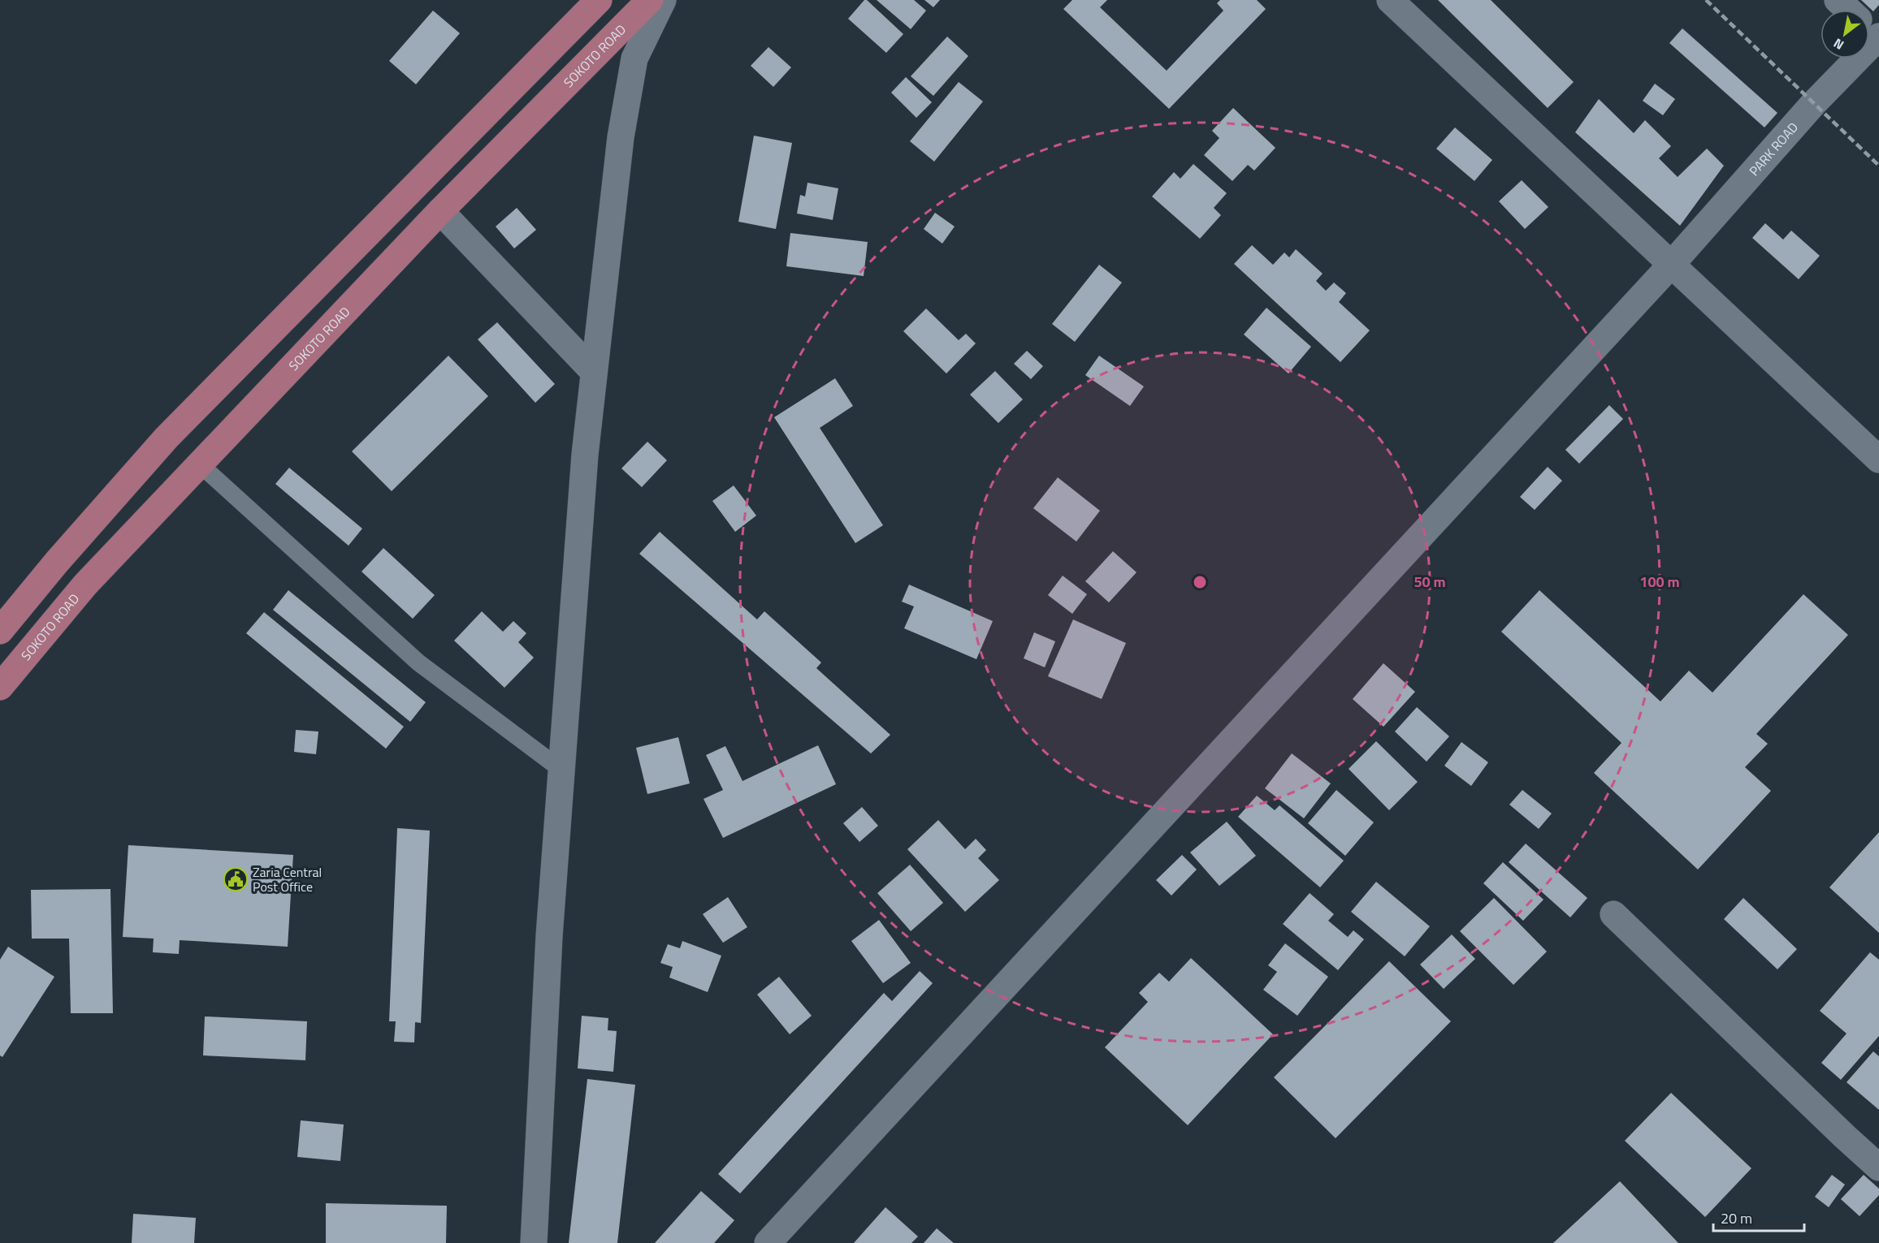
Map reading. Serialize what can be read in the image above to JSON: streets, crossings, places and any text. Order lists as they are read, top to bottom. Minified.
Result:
{"streets":{"main road":["SOKOTO ROAD"],"street":["PARK ROAD"]},"places":{"public building":["Zaria Central Post Office"]},"scale_bar":"20 m","north":"bottom left","rings":["50 m","100 m"]}
